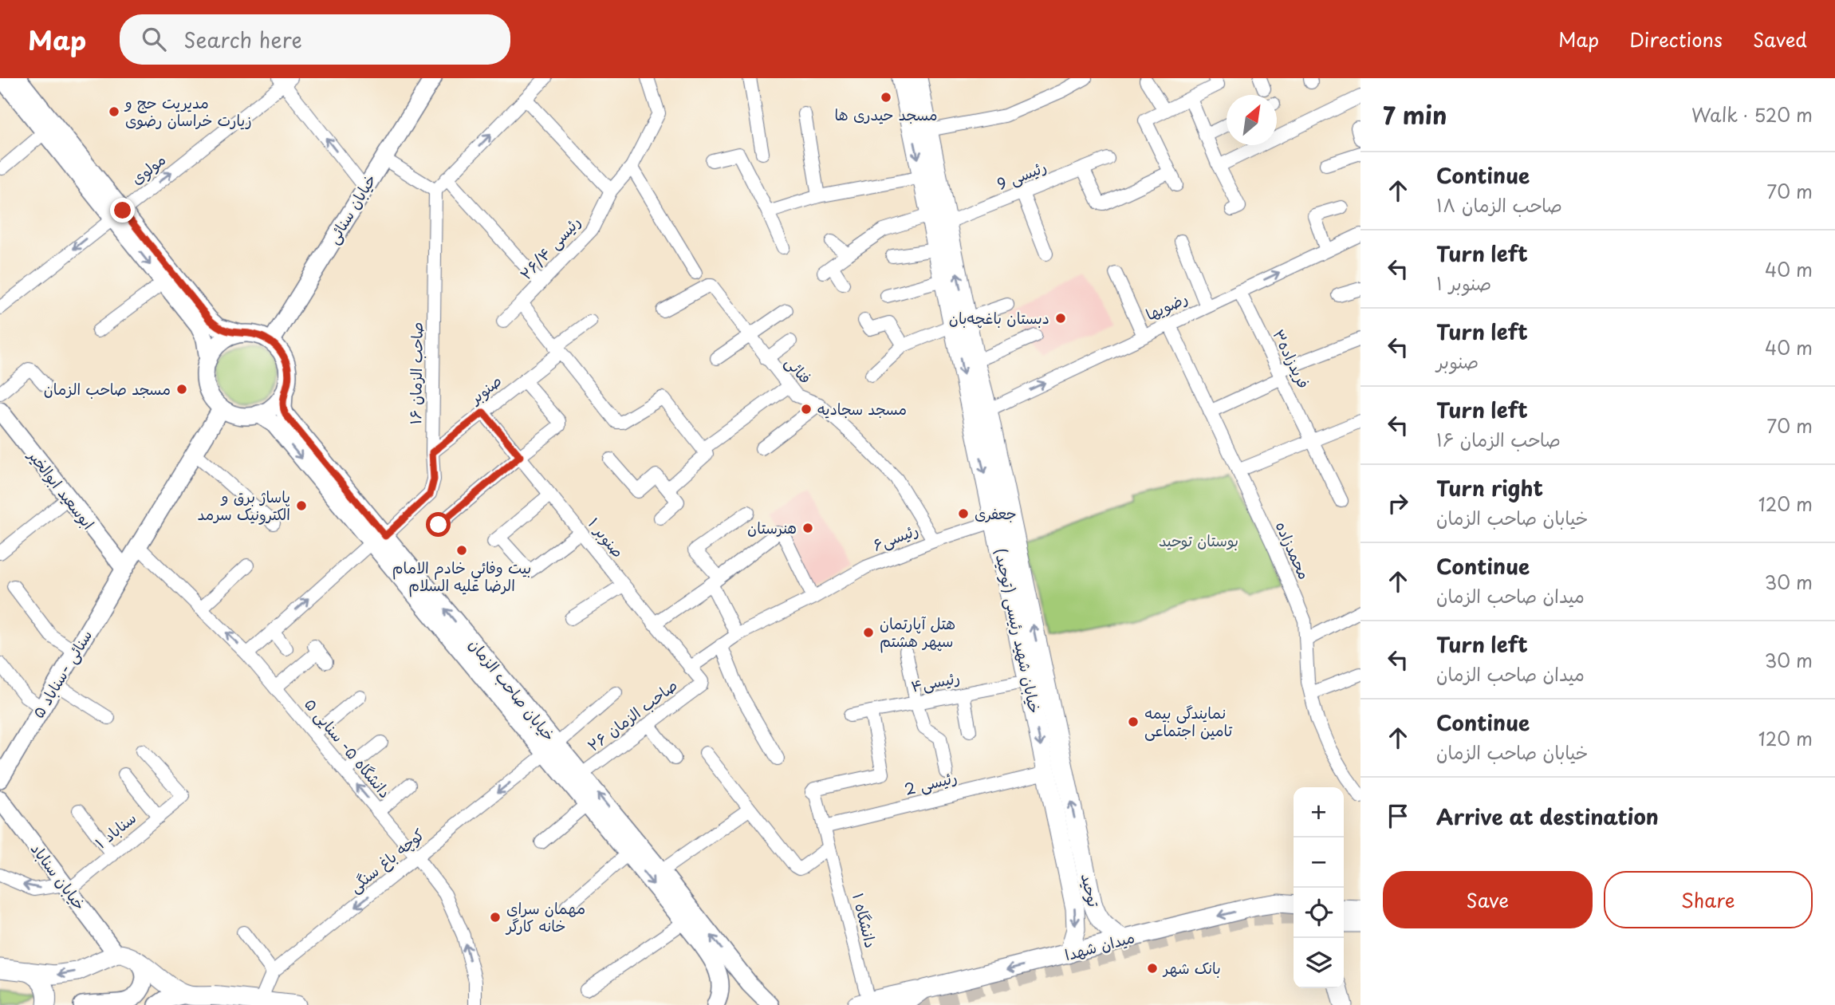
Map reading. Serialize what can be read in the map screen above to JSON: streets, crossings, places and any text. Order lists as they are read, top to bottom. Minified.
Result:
{"streets":{"main road":["خیابان سنائی","ابوسعید ابوالخیر","خیابان شهید رئیسی (توحید)","سنائی -سناباد ۵","خیابان صاحب الزمان","خیابان سناباد","توحید","میدان شهدا"],"street":["مولوی","رئیسی 9","رئیسی ۲۶/۴","رضویها","فریدزاده۳","فنائی","صاحب الزمان ۱۶","صنوبر","صنوبر ۱","رئیسی۶","محمدزاده","رئیسی۴","صاحب الزمان ۲۶","دانشگاه ۵- سنایی ۵","رئیسی 2","سناباد ۱","کوچه باغ سنگی","دانشگاه ۱"]},"crossings":[["رئیسی 9","خیابان شهید رئیسی (توحید)"],["رئیسی ۲۶/۴","صنوبر"],["رضویها","فریدزاده۳"],["رضویها","محمدزاده"],["رضویها","خیابان شهید رئیسی (توحید)"],["فنائی","رئیسی۶"],["صاحب الزمان ۱۶","صنوبر"],["صاحب الزمان ۱۶","دانشگاه ۵- سنایی ۵"],["صنوبر","صنوبر ۱"],["ابوسعید ابوالخیر","سنائی -سناباد ۵"],["صنوبر ۱","رئیسی۶"],["صنوبر ۱","صاحب الزمان ۲۶"],["رئیسی۶","خیابان شهید رئیسی (توحید)"],["خیابان شهید رئیسی (توحید)","رئیسی۴"],["خیابان شهید رئیسی (توحید)","رئیسی 2"],["خیابان شهید رئیسی (توحید)","توحید"],["خیابان شهید رئیسی (توحید)","میدان شهدا"],["رئیسی۴","دانشگاه ۱"],["خیابان صاحب الزمان","صاحب الزمان ۲۶"],["خیابان صاحب الزمان","کوچه باغ سنگی"],["دانشگاه ۵- سنایی ۵","کوچه باغ سنگی"],["رئیسی 2","دانشگاه ۱"],["سناباد ۱","خیابان سناباد"],["توحید","میدان شهدا"]],"one_way":["دانشگاه ۵- سنایی ۵","میدان شهدا"],"parks":["بوستان توحید"],"places":["مسجد حیدری ها","مدیریت حج و زیارت خراسان رضوی","دبستان باغچه‌بان","مسجد صاحب الزمان","مسجد سجادیه","پاساژ برق و الکترونیک سرمد","جعفری","هنرستان","بيت وفائي خادم الامام الرضا عليه السلام","هتل آپارتمان سپهر هشتم","نمایندگی بیمه تامین اجتماعی","مهمان سرای خانه کارگر","بانک شهر"],"north":"top right","page":{"header":"Map","search":"Search here","nav":["Map","Directions","Saved"],"heading":["7 min","Walk · 520 m"],"list":[["Continue","صاحب الزمان ۱۸","70 m"],["Turn left","صنوبر ۱","40 m"],["Turn left","صنوبر","40 m"],["Turn left","صاحب الزمان ۱۶","70 m"],["Turn right","خیابان صاحب الزمان","120 m"],["Continue","میدان صاحب الزمان","30 m"],["Turn left","میدان صاحب الزمان","30 m"],["Continue","خیابان صاحب الزمان","120 m"],"Arrive at destination"],"map_buttons":["+","−"],"buttons":["Save","Share"]}}
